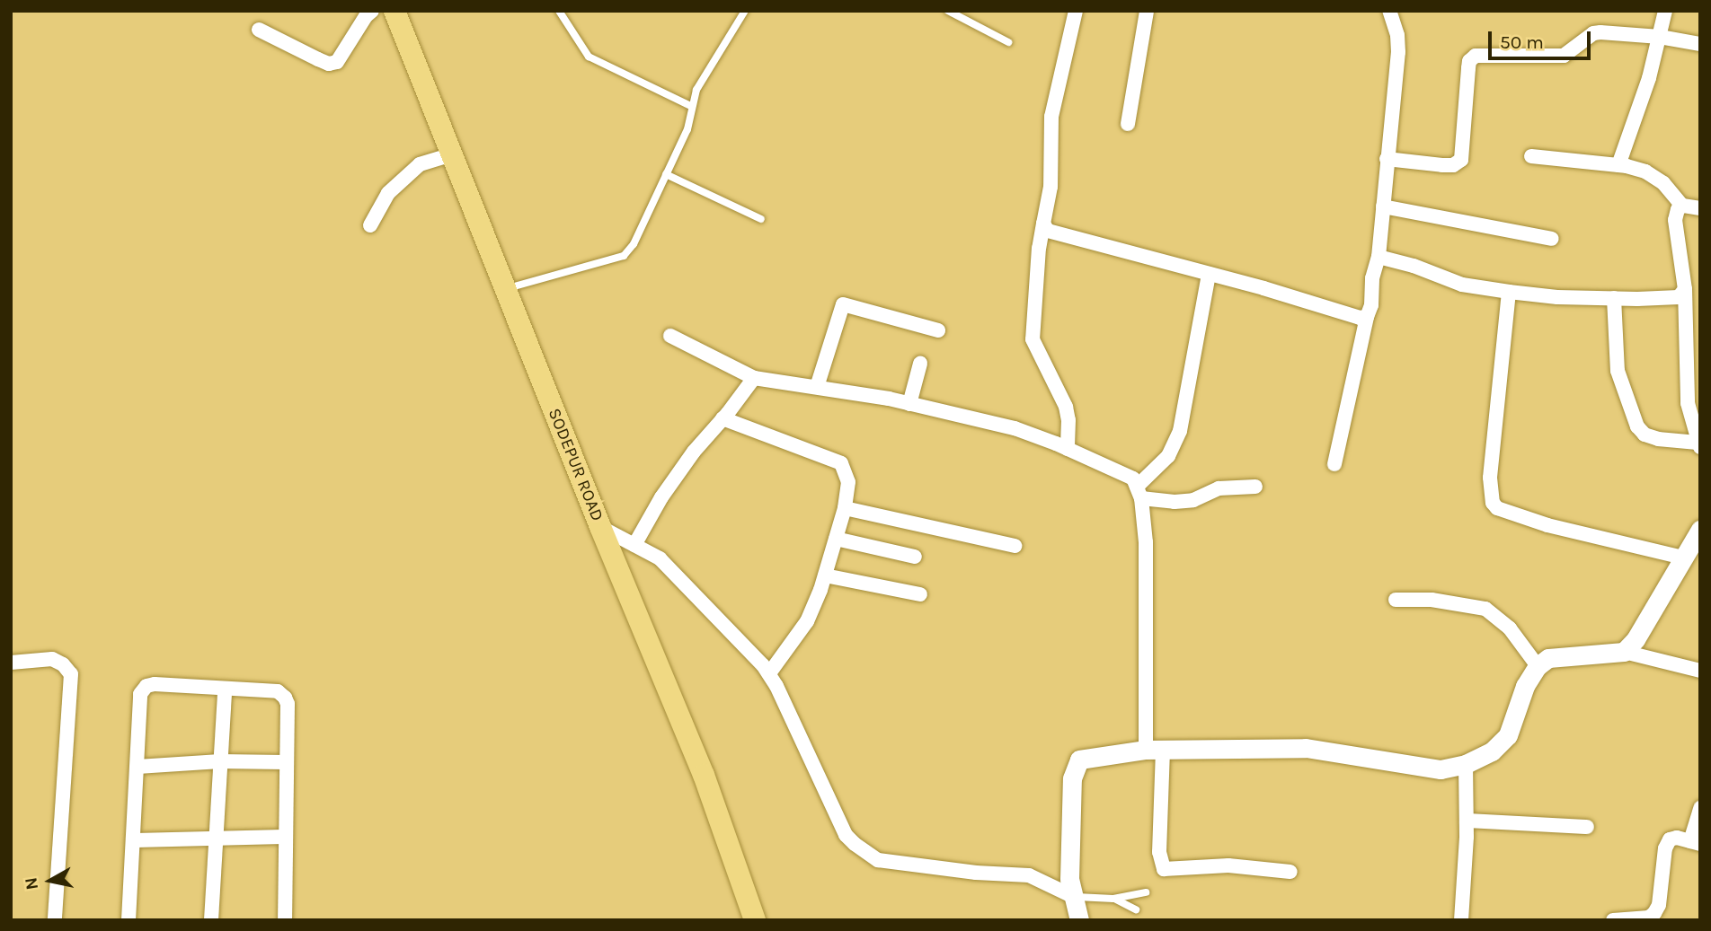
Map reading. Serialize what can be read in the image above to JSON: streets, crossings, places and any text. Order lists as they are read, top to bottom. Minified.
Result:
{"streets":{"main road":["SODEPUR ROAD"]},"scale_bar":"50 m","north":"left"}
